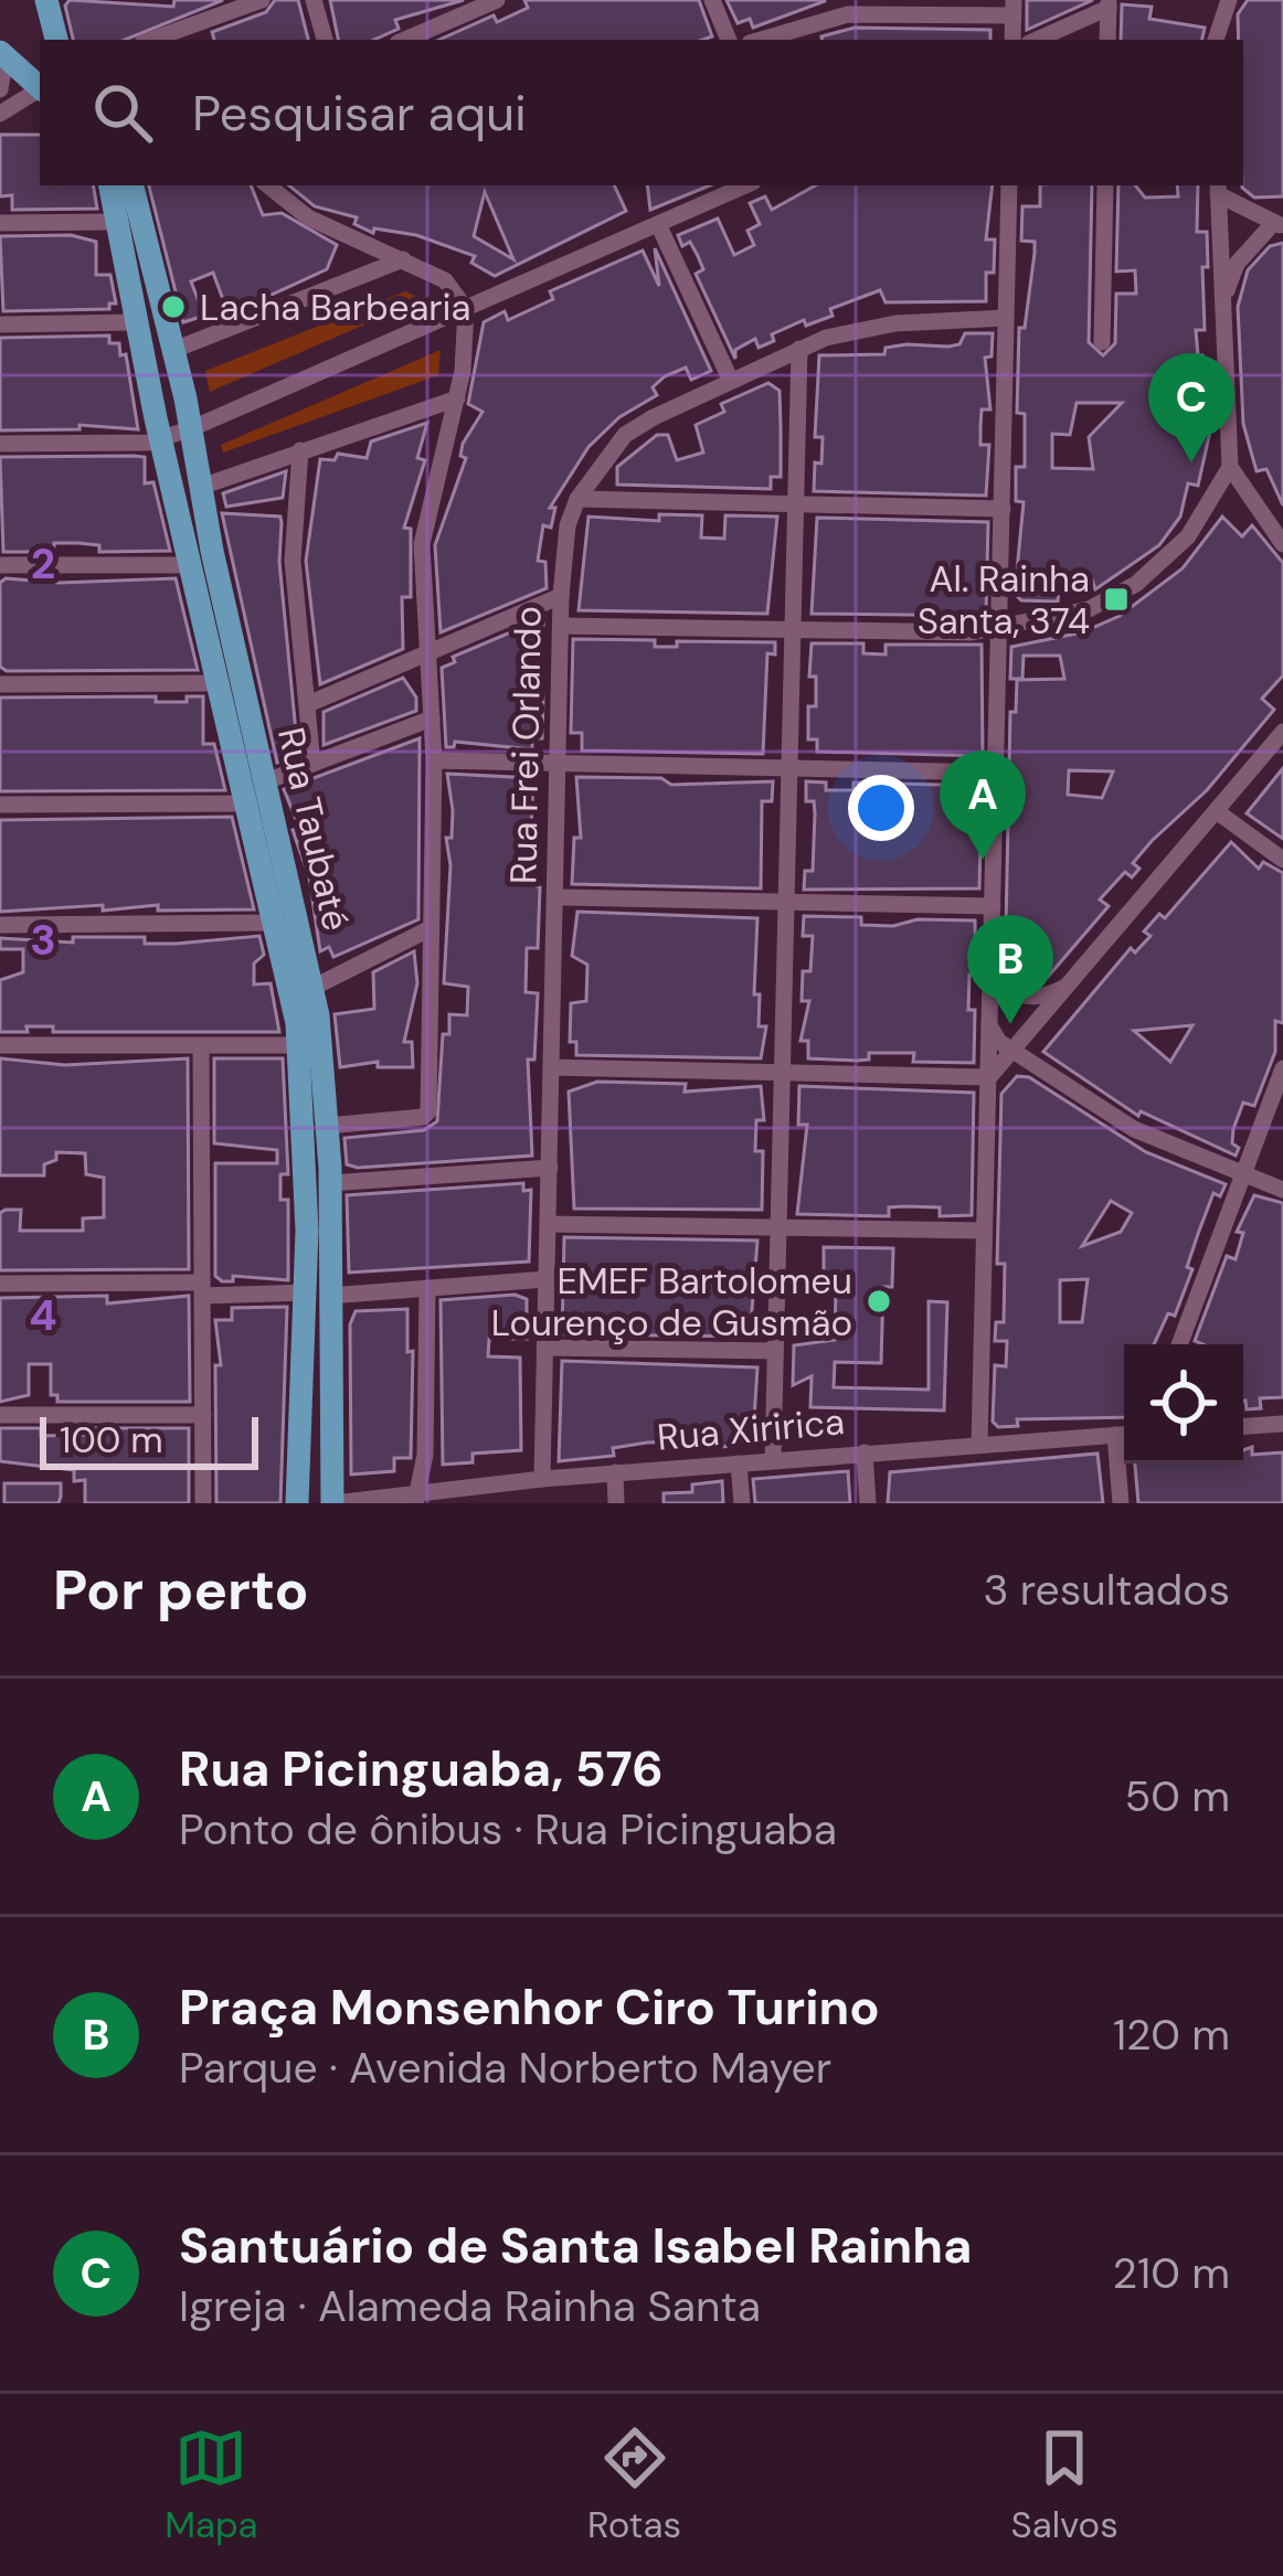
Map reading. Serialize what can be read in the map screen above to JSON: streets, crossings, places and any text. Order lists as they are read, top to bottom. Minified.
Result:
{"streets":{"main road":["Rua Taubaté"],"street":["Rua Frei Orlando","Rua Xiririca"]},"crossings":[["Rua Frei Orlando","Rua Xiririca"],["Rua Taubaté","Rua Xiririca"]],"places":{"other":["Lacha Barbearia","EMEF Bartolomeu Lourenço de Gusmão"],"transit":["Al. Rainha Santa, 374"]},"scale_bar":"100 m","page":{"search":"Pesquisar aqui","pins":["C","A","B"],"scale":"100 m","heading":["Por perto","3 resultados"],"list":[{"mark":"A","name":"Rua Picinguaba, 576","note":"Ponto de ônibus · Rua Picinguaba","value":"50 m"},{"mark":"B","name":"Praça Monsenhor Ciro Turino","note":"Parque · Avenida Norberto Mayer","value":"120 m"},{"mark":"C","name":"Santuário de Santa Isabel Rainha","note":"Igreja · Alameda Rainha Santa","value":"210 m"}],"nav":["Mapa","Rotas","Salvos"]},"grid":{"rows":["2","3","4"]}}
